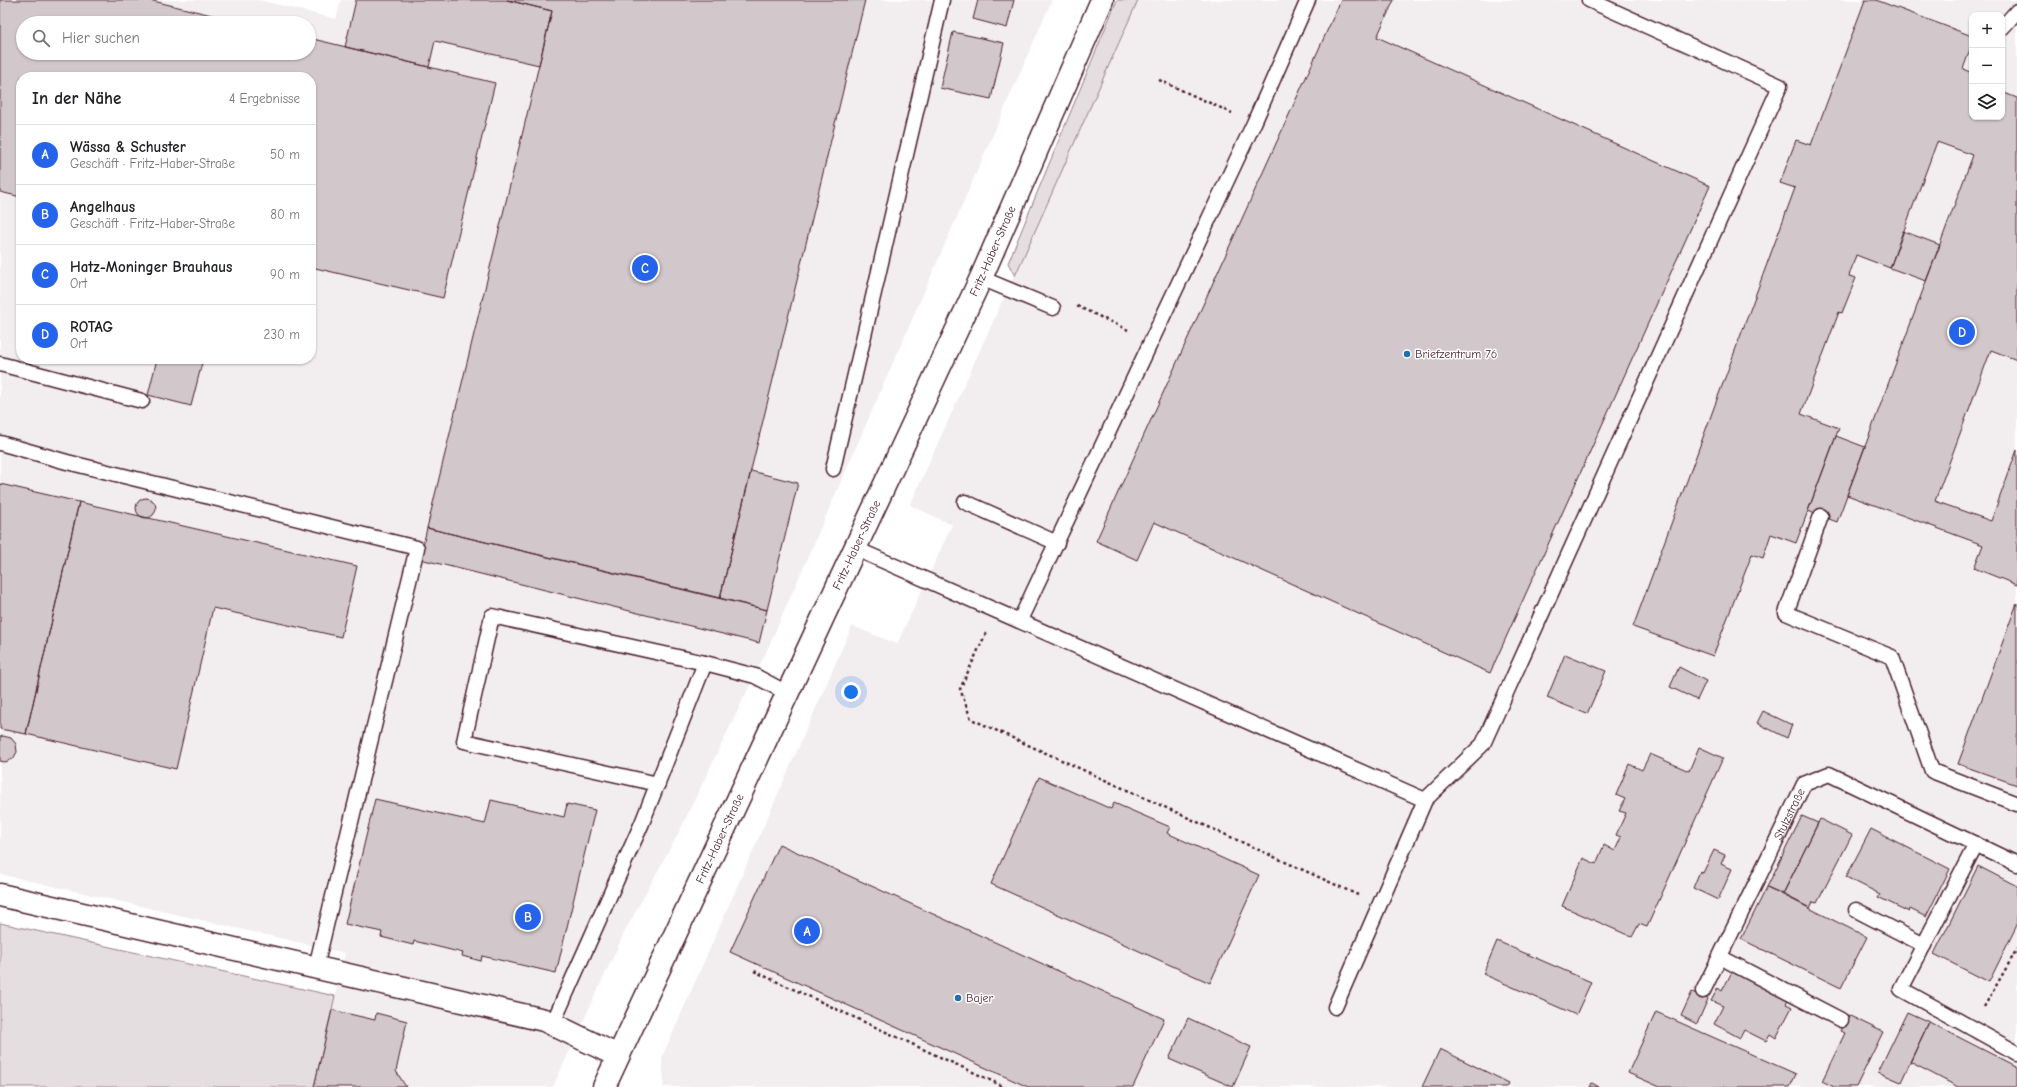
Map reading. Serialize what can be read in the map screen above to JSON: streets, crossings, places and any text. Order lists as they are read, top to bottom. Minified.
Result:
{"streets":{"street":["Fritz-Haber-Straße"],"lane":["Stulzstraße"]},"places":["Briefzentrum 76","Bajer"],"page":{"map_buttons":["+","−"],"search":"Hier suchen","heading":["In der Nähe","4 Ergebnisse"],"list":[{"mark":"A","name":"Wässa & Schuster","note":"Geschäft · Fritz-Haber-Straße","value":"50 m"},{"mark":"B","name":"Angelhaus","note":"Geschäft · Fritz-Haber-Straße","value":"80 m"},{"mark":"C","name":"Hatz-Moninger Brauhaus","note":"Ort","value":"90 m"},{"mark":"D","name":"ROTAG","note":"Ort","value":"230 m"}],"pins":["C","D","B","A"]}}
